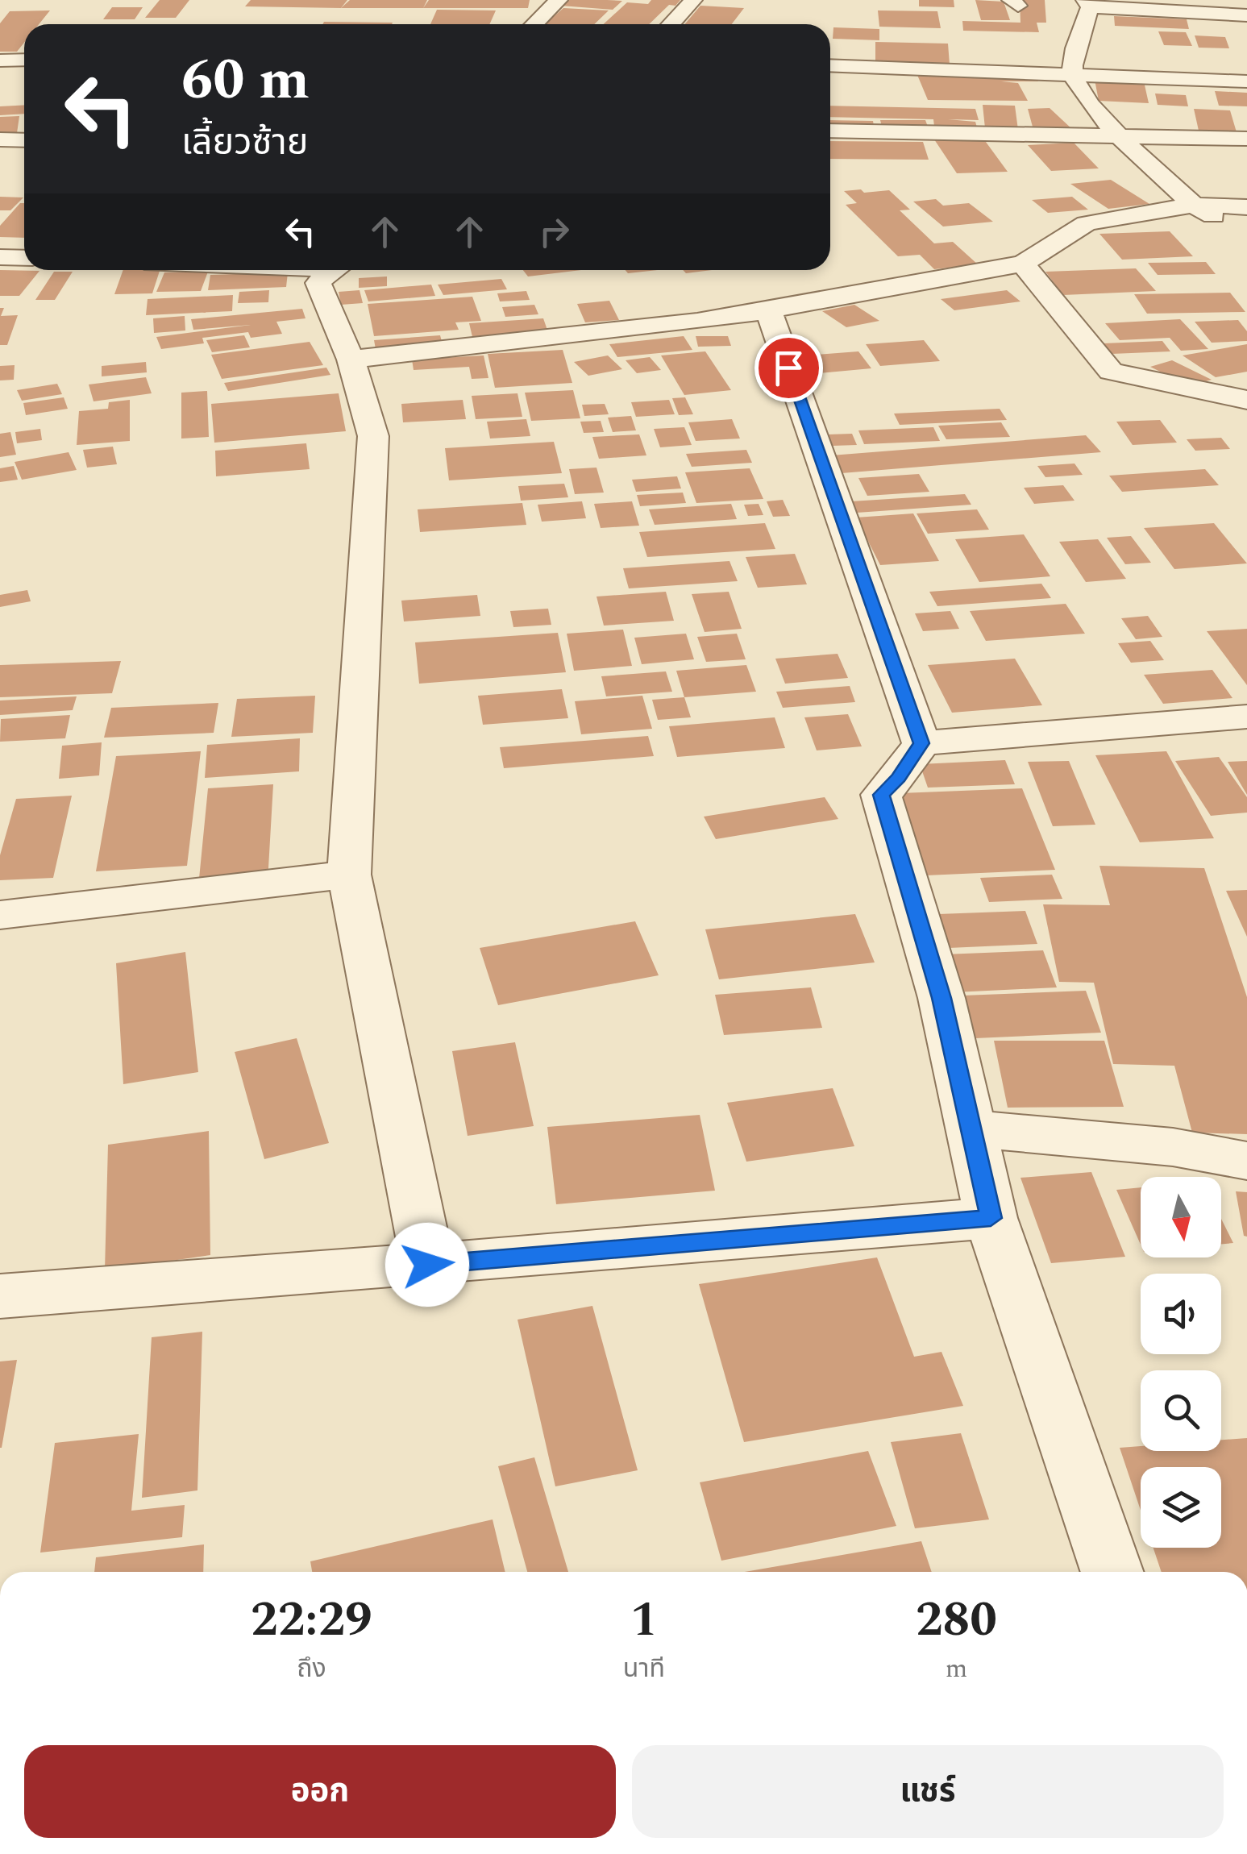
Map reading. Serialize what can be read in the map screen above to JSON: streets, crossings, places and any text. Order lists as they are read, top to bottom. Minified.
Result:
{"north":"bottom","page":{"turn":["60 m","เลี้ยวซ้าย"],"eta":["22:29","ถึง","1","นาที","280","m"],"buttons":["ออก","แชร์"]}}
